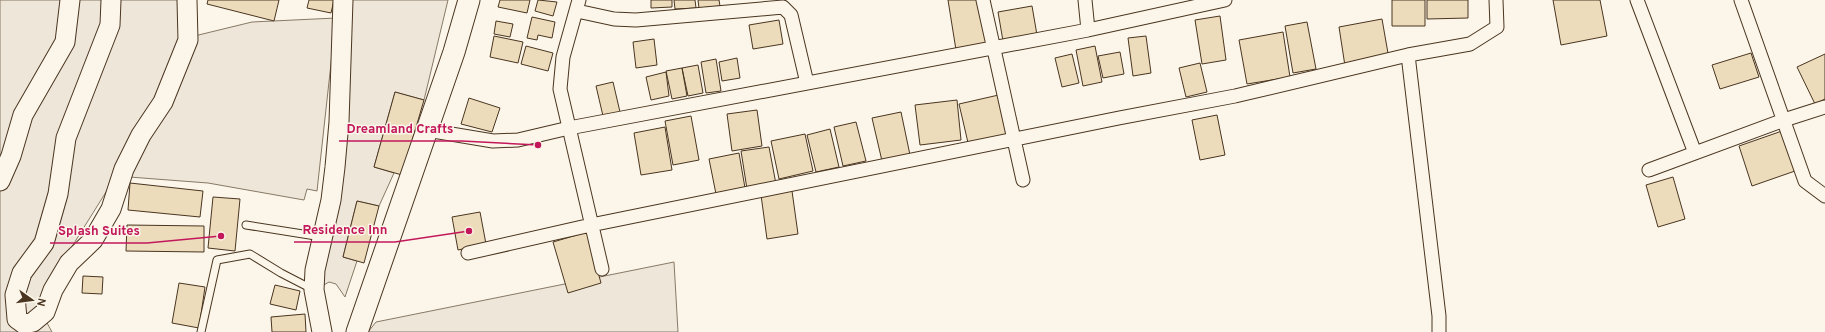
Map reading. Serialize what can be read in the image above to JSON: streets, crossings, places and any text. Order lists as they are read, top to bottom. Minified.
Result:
{"places":["Dreamland Crafts","Residence Inn","Splash Suites"],"north":"right"}
